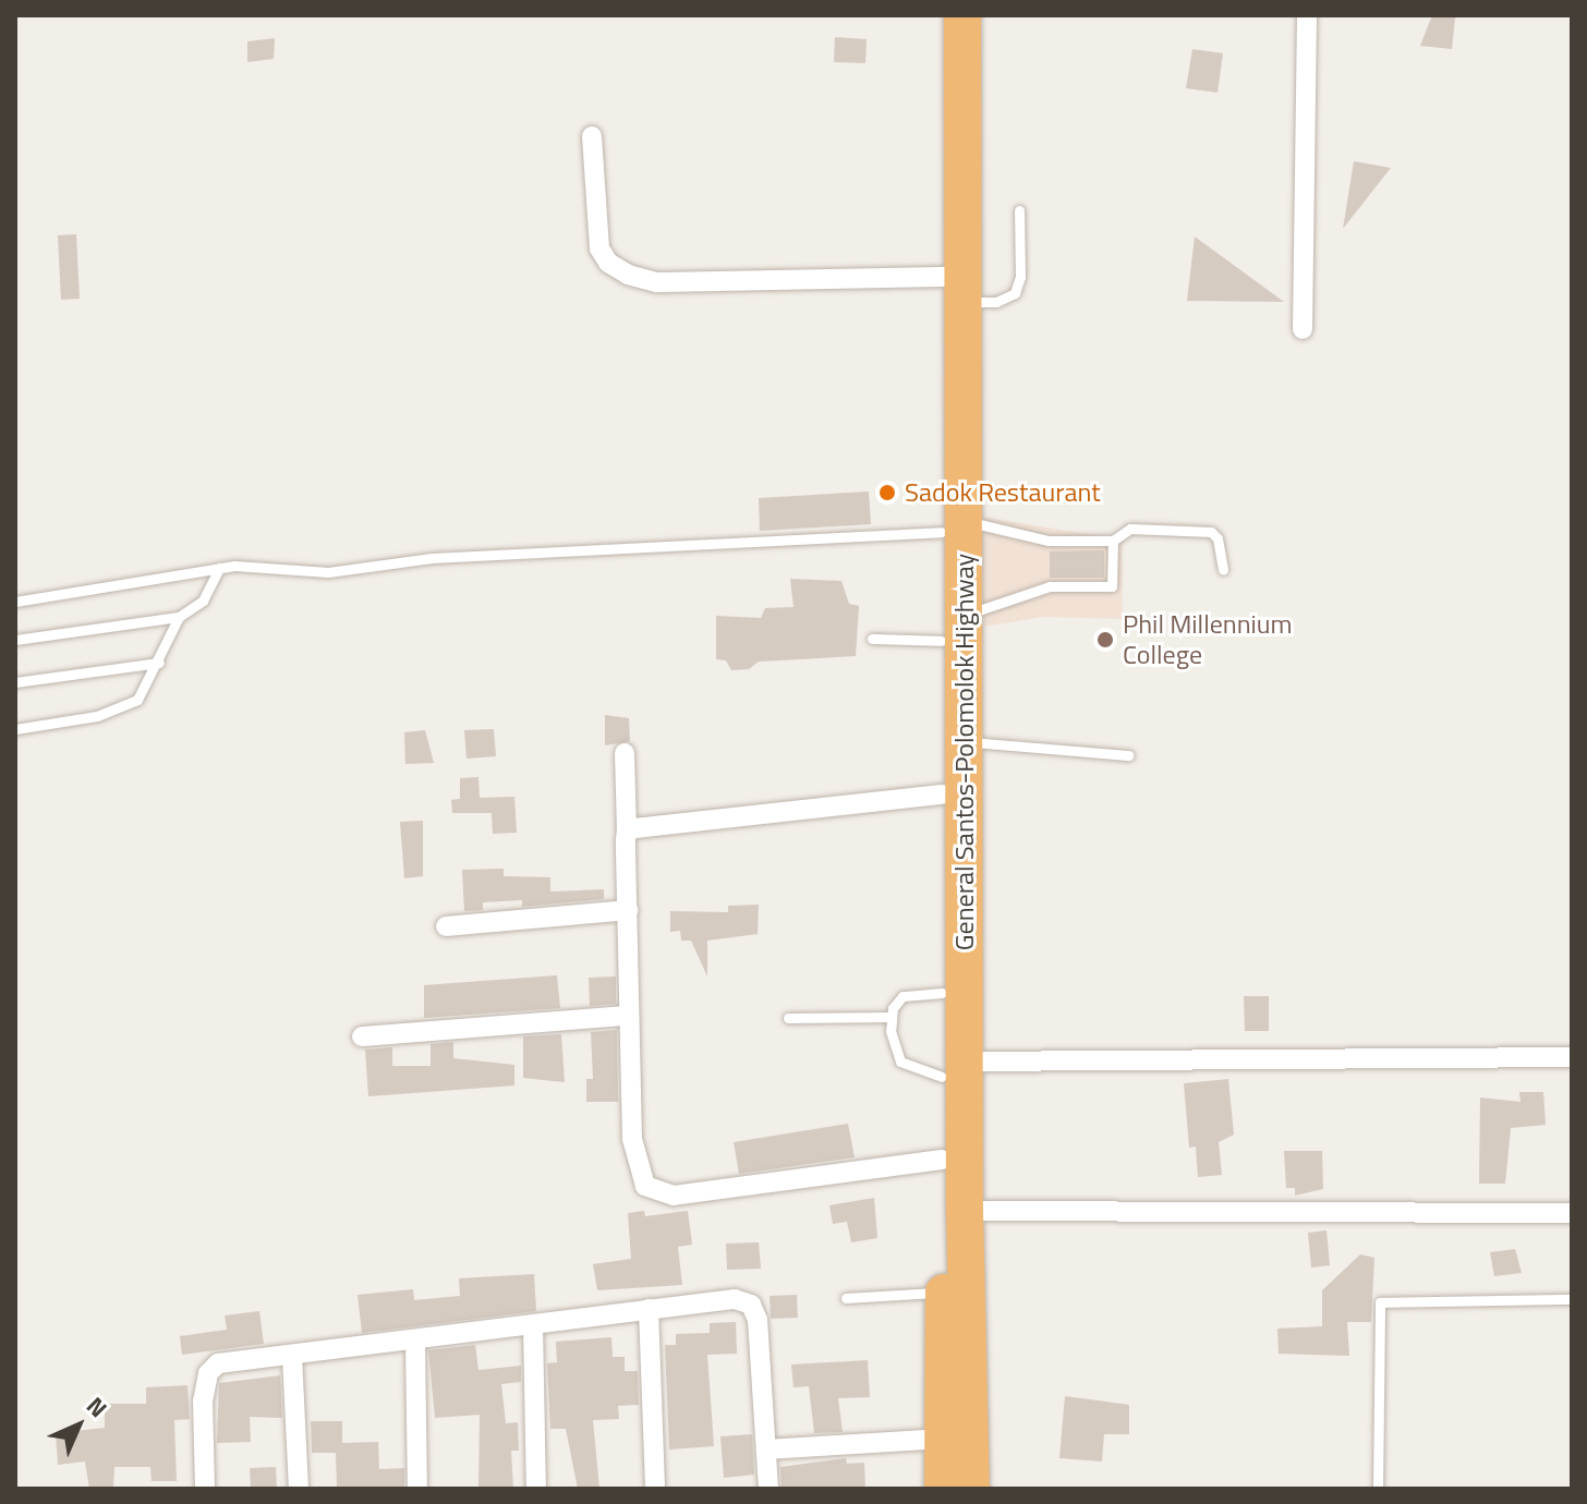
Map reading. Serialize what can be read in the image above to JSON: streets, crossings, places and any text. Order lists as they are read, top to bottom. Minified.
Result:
{"streets":{"highway":["General Santos-Polomolok Highway"]},"places":["Sadok Restaurant","Phil Millennium College"],"north":"top right"}
